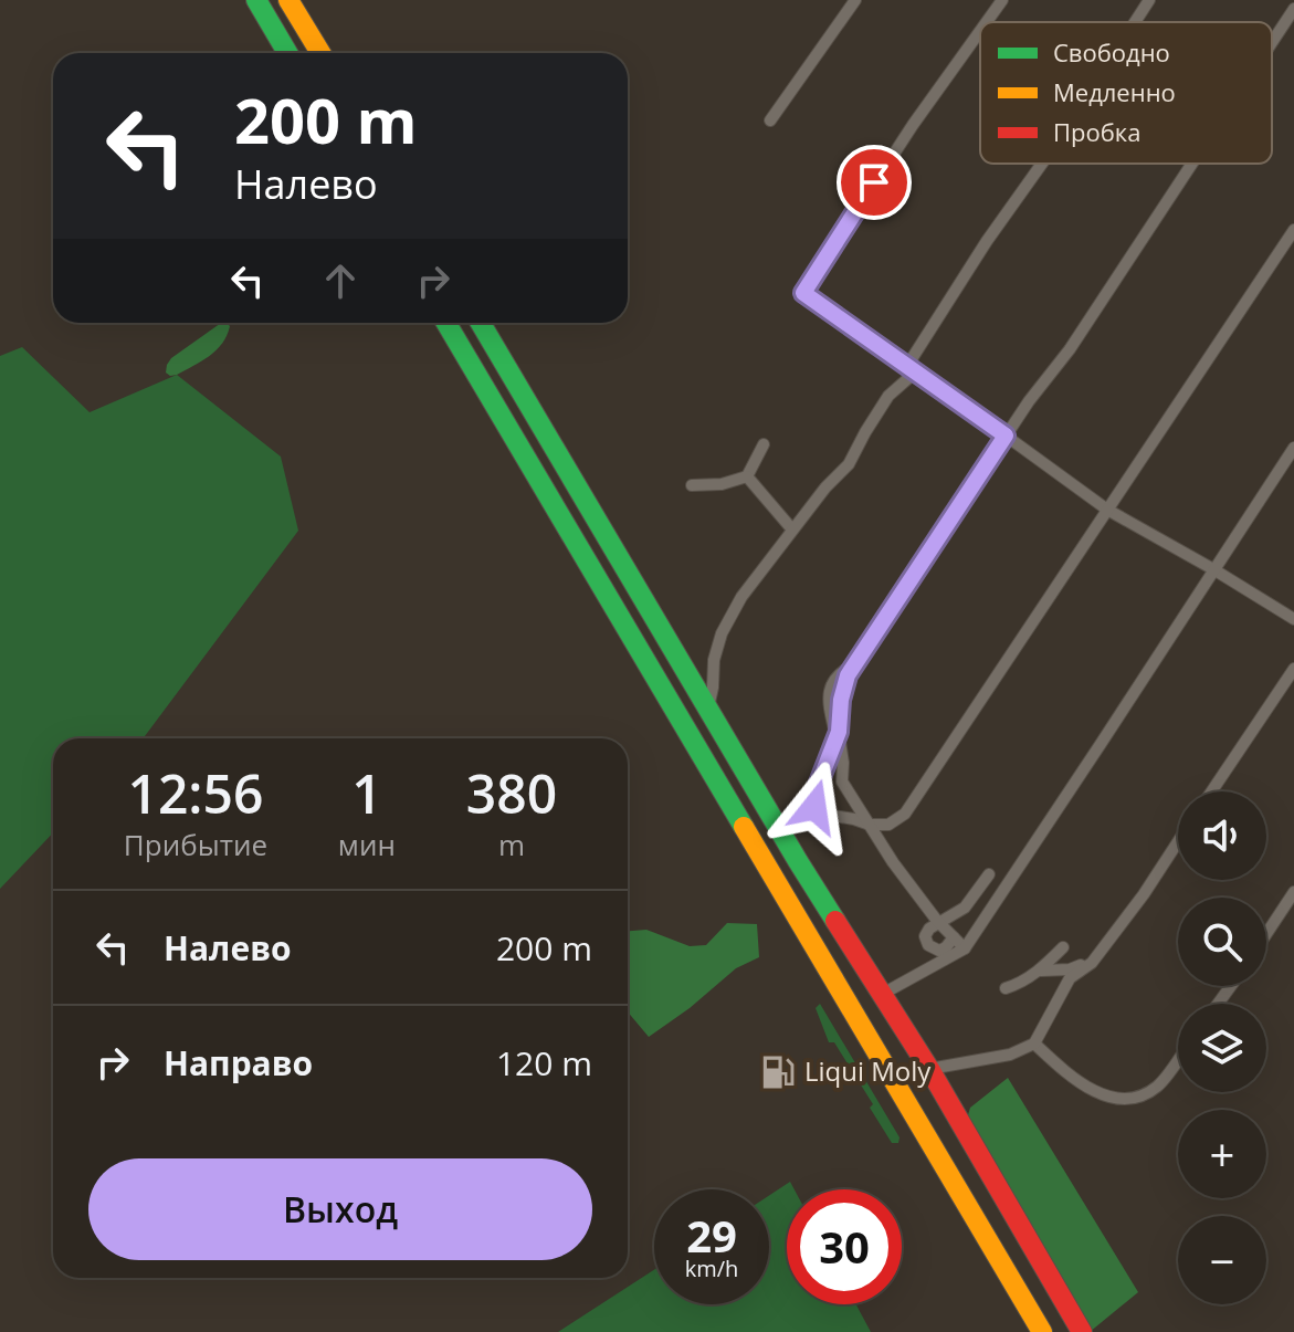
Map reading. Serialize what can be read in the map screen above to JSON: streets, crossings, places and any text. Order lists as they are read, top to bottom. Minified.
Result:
{"places":{"fuel station":["Liqui Moly"]},"legend":["Свободно","Медленно","Пробка"],"page":{"turn":["200 m","Налево"],"eta":["12:56","Прибытие","1","мин","380","m"],"map_buttons":["+","−"],"list":[{"name":"Налево","value":"200 m"},{"name":"Направо","value":"120 m"}],"buttons":"Выход","speed":"29 km/h","limit":"30"}}
